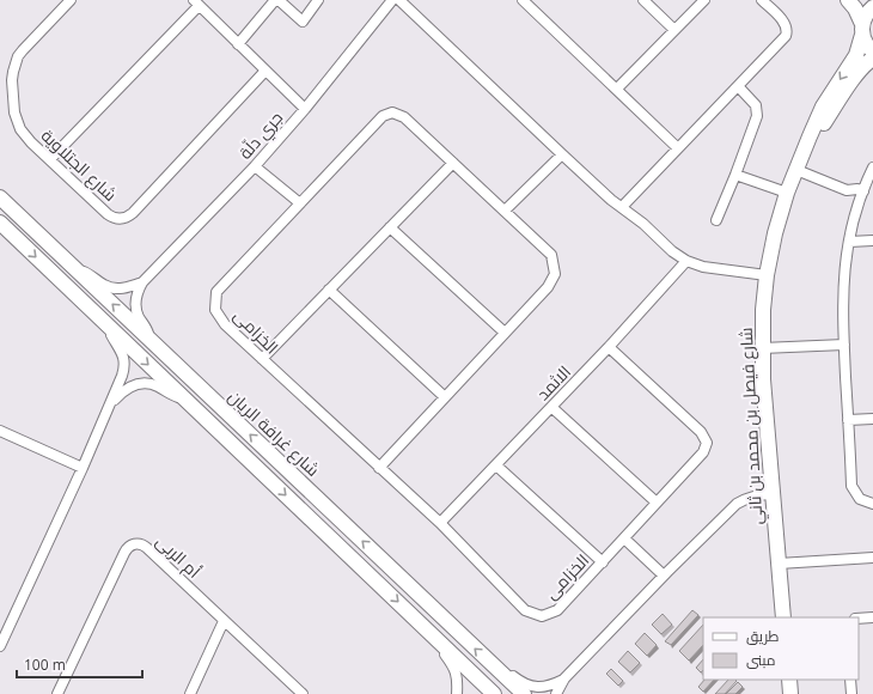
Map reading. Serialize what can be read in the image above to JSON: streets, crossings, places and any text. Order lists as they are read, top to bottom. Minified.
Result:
{"streets":{"main road":["شارع فيصل بن محمد بن ثاني","شارع غرافة الريان"],"street":["جري دلّة","شارع الجتلاوية","الخزامى","الاثمد","أم الربى"]},"crossings":[["جري دلّة","شارع غرافة الريان"],["الخزامى","الاثمد"]],"legend":["طريق","مبنى"],"scale_bar":"100 m"}
